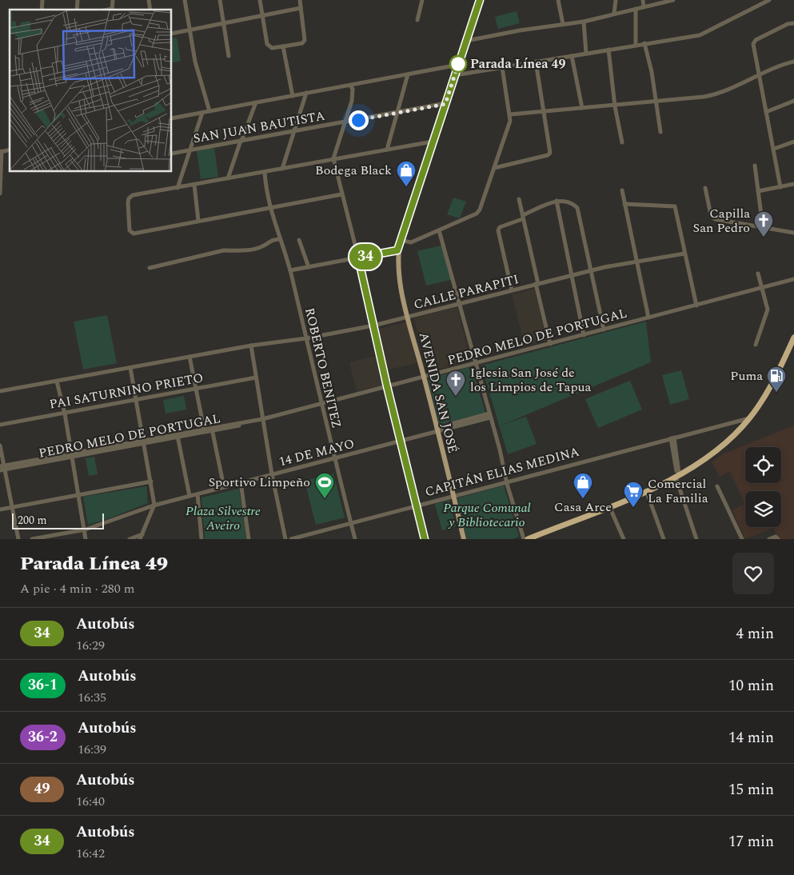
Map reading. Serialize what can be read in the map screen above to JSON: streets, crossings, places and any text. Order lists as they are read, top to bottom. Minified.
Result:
{"streets":{"main road":["AVENIDA SAN JOSÉ"],"street":["SAN JUAN BAUTISTA","CALLE PARAPITI","PEDRO MELO DE PORTUGAL","ROBERTO BENITEZ","PAI SATURNINO PRIETO","14 DE MAYO","CAPITÁN ELIAS MEDINA"]},"crossings":[["SAN JUAN BAUTISTA","AVENIDA SAN JOSÉ"],["CALLE PARAPITI","ROBERTO BENITEZ"],["CALLE PARAPITI","AVENIDA SAN JOSÉ"],["PEDRO MELO DE PORTUGAL","ROBERTO BENITEZ"],["PEDRO MELO DE PORTUGAL","AVENIDA SAN JOSÉ"],["ROBERTO BENITEZ","14 DE MAYO"],["ROBERTO BENITEZ","CAPITÁN ELIAS MEDINA"],["AVENIDA SAN JOSÉ","14 DE MAYO"],["AVENIDA SAN JOSÉ","CAPITÁN ELIAS MEDINA"]],"parks":["Parque Comunal y Bibliotecario","Plaza Silvestre Aveiro"],"places":{"other":["Parada Línea 49"],"shop":["Bodega Black","Casa Arce"],"church":["Capilla San Pedro","Iglesia San José de los Limpios de Tapua"],"fuel station":["Puma"],"sports":["Sportivo Limpeño"],"supermarket":["Comercial La Familia"]},"lines":["bus line 34"],"scale_bar":"200 m","page":{"on_map":"34","scale":"200 m","heading":["Parada Línea 49","A pie · 4 min · 280 m"],"list":[{"mark":"34","name":"Autobús","note":"16:29","value":"4 min"},{"mark":"36-1","name":"Autobús","note":"16:35","value":"10 min"},{"mark":"36-2","name":"Autobús","note":"16:39","value":"14 min"},{"mark":"49","name":"Autobús","note":"16:40","value":"15 min"},{"mark":"34","name":"Autobús","note":"16:42","value":"17 min"}]}}
